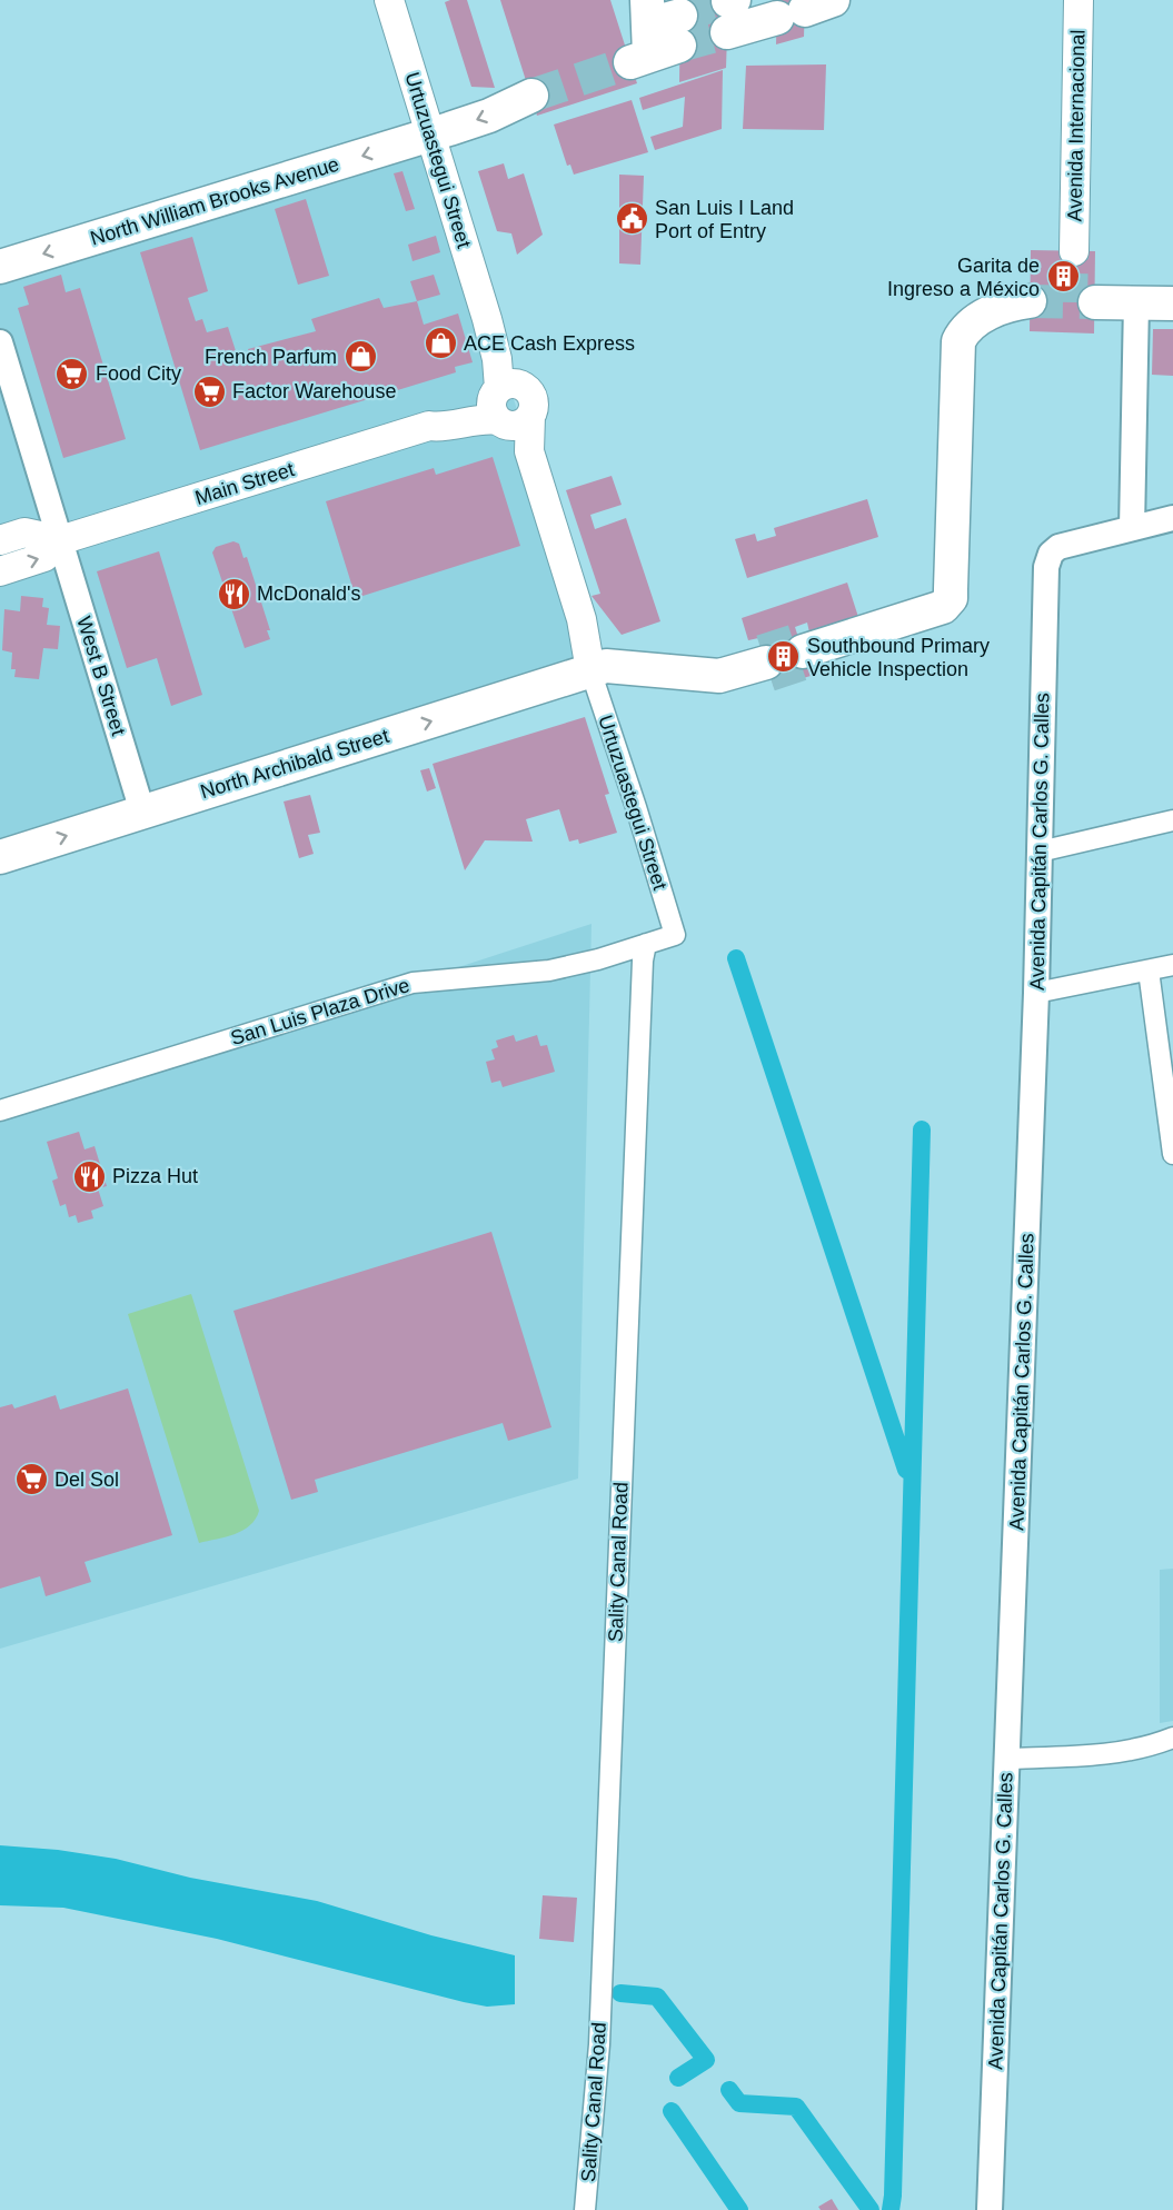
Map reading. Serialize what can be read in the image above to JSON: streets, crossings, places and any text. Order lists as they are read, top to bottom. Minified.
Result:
{"streets":{"highway":["North William Brooks Avenue","North Archibald Street"],"main road":["Avenida Internacional","Urtuzuastegui Street","Main Street"],"street":["West B Street","Avenida Capitán Carlos G. Calles","San Luis Plaza Drive","Sality Canal Road"]},"crossings":[["Urtuzuastegui Street","North William Brooks Avenue"],["Urtuzuastegui Street","Main Street"],["Urtuzuastegui Street","North Archibald Street"],["Urtuzuastegui Street","San Luis Plaza Drive"],["Urtuzuastegui Street","Sality Canal Road"],["Main Street","West B Street"],["West B Street","North Archibald Street"],["San Luis Plaza Drive","Sality Canal Road"]],"one_way":["North William Brooks Avenue","North Archibald Street"],"places":{"public building":["San Luis I Land Port of Entry"],"building":["Garita de Ingreso a México","Southbound Primary Vehicle Inspection"],"shop":["ACE Cash Express","French Parfum"],"supermarket":["Food City","Factor Warehouse","Del Sol"],"restaurant":["McDonald's","Pizza Hut"]}}
